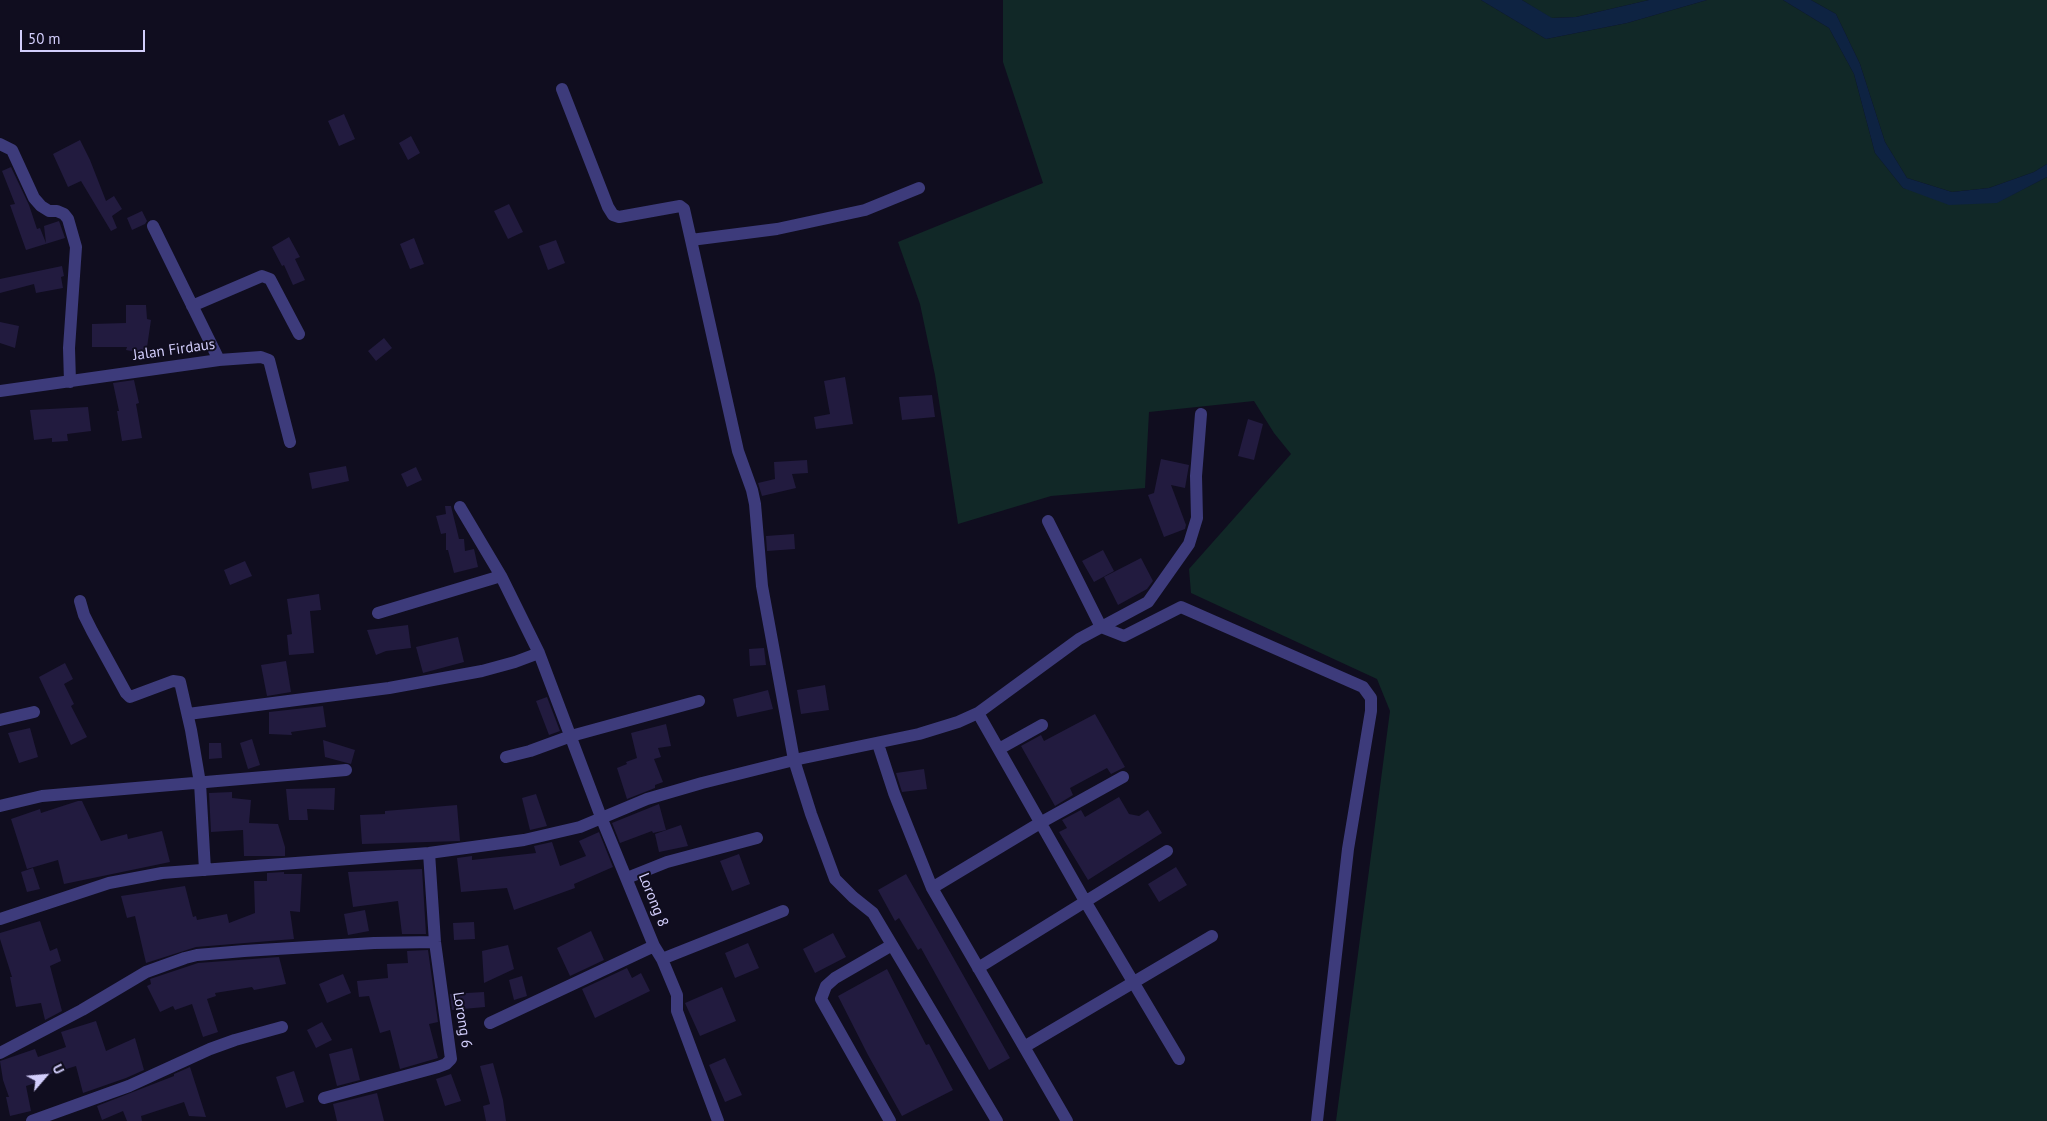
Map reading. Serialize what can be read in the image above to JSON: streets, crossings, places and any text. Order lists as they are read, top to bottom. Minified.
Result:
{"streets":{"street":["Jalan Firdaus","Lorong 8","Lorong 6"]},"scale_bar":"50 m","north":"top right"}
